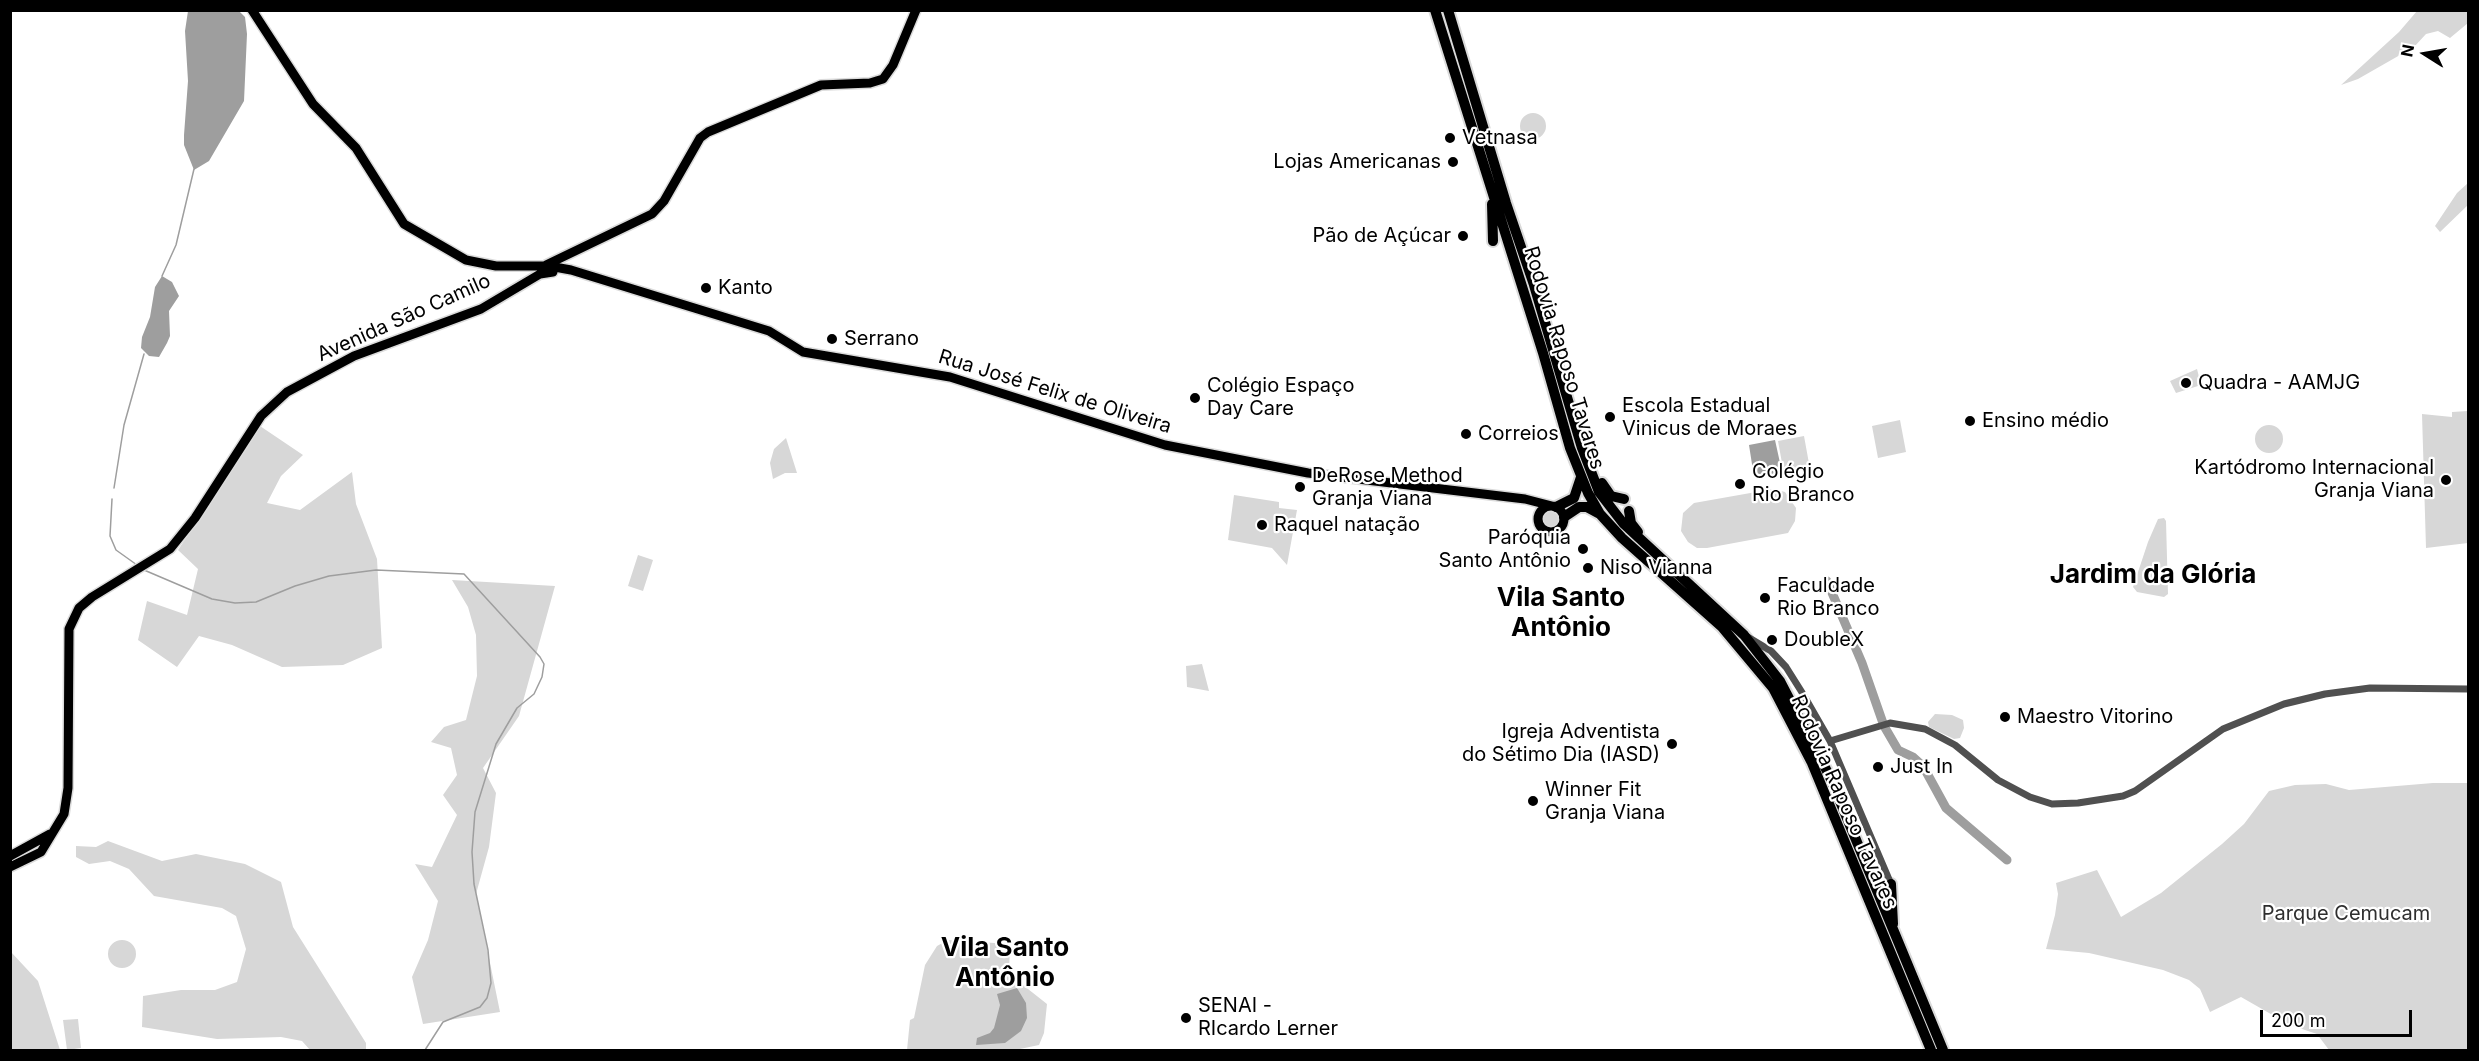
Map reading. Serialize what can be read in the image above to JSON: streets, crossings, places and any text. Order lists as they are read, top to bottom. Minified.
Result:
{"streets":{"highway":["Rodovia Raposo Tavares"],"main road":["Avenida São Camilo","Rua José Felix de Oliveira"]},"crossings":[["Avenida São Camilo","Rua José Felix de Oliveira"]],"districts":["Jardim da Glória","Vila Santo Antônio","Vila Santo Antônio"],"parks":["Parque Cemucam"],"places":["Vetnasa","Lojas Americanas","Pão de Açúcar","Kanto","Serrano","Quadra - AAMJG","Colégio Espaço Day Care","Escola Estadual Vinicus de Moraes","Ensino médio","Correios","Kartódromo Internacional Granja Viana","Colégio Rio Branco","DeRose Method Granja Viana","Raquel natação","Paróquia Santo Antônio","Niso Vianna","Faculdade Rio Branco","DoubleX","Maestro Vitorino","Igreja Adventista do Sétimo Dia (IASD)","Just In","Winner Fit Granja Viana","SENAI - RIcardo Lerner"],"scale_bar":"200 m","north":"left"}
